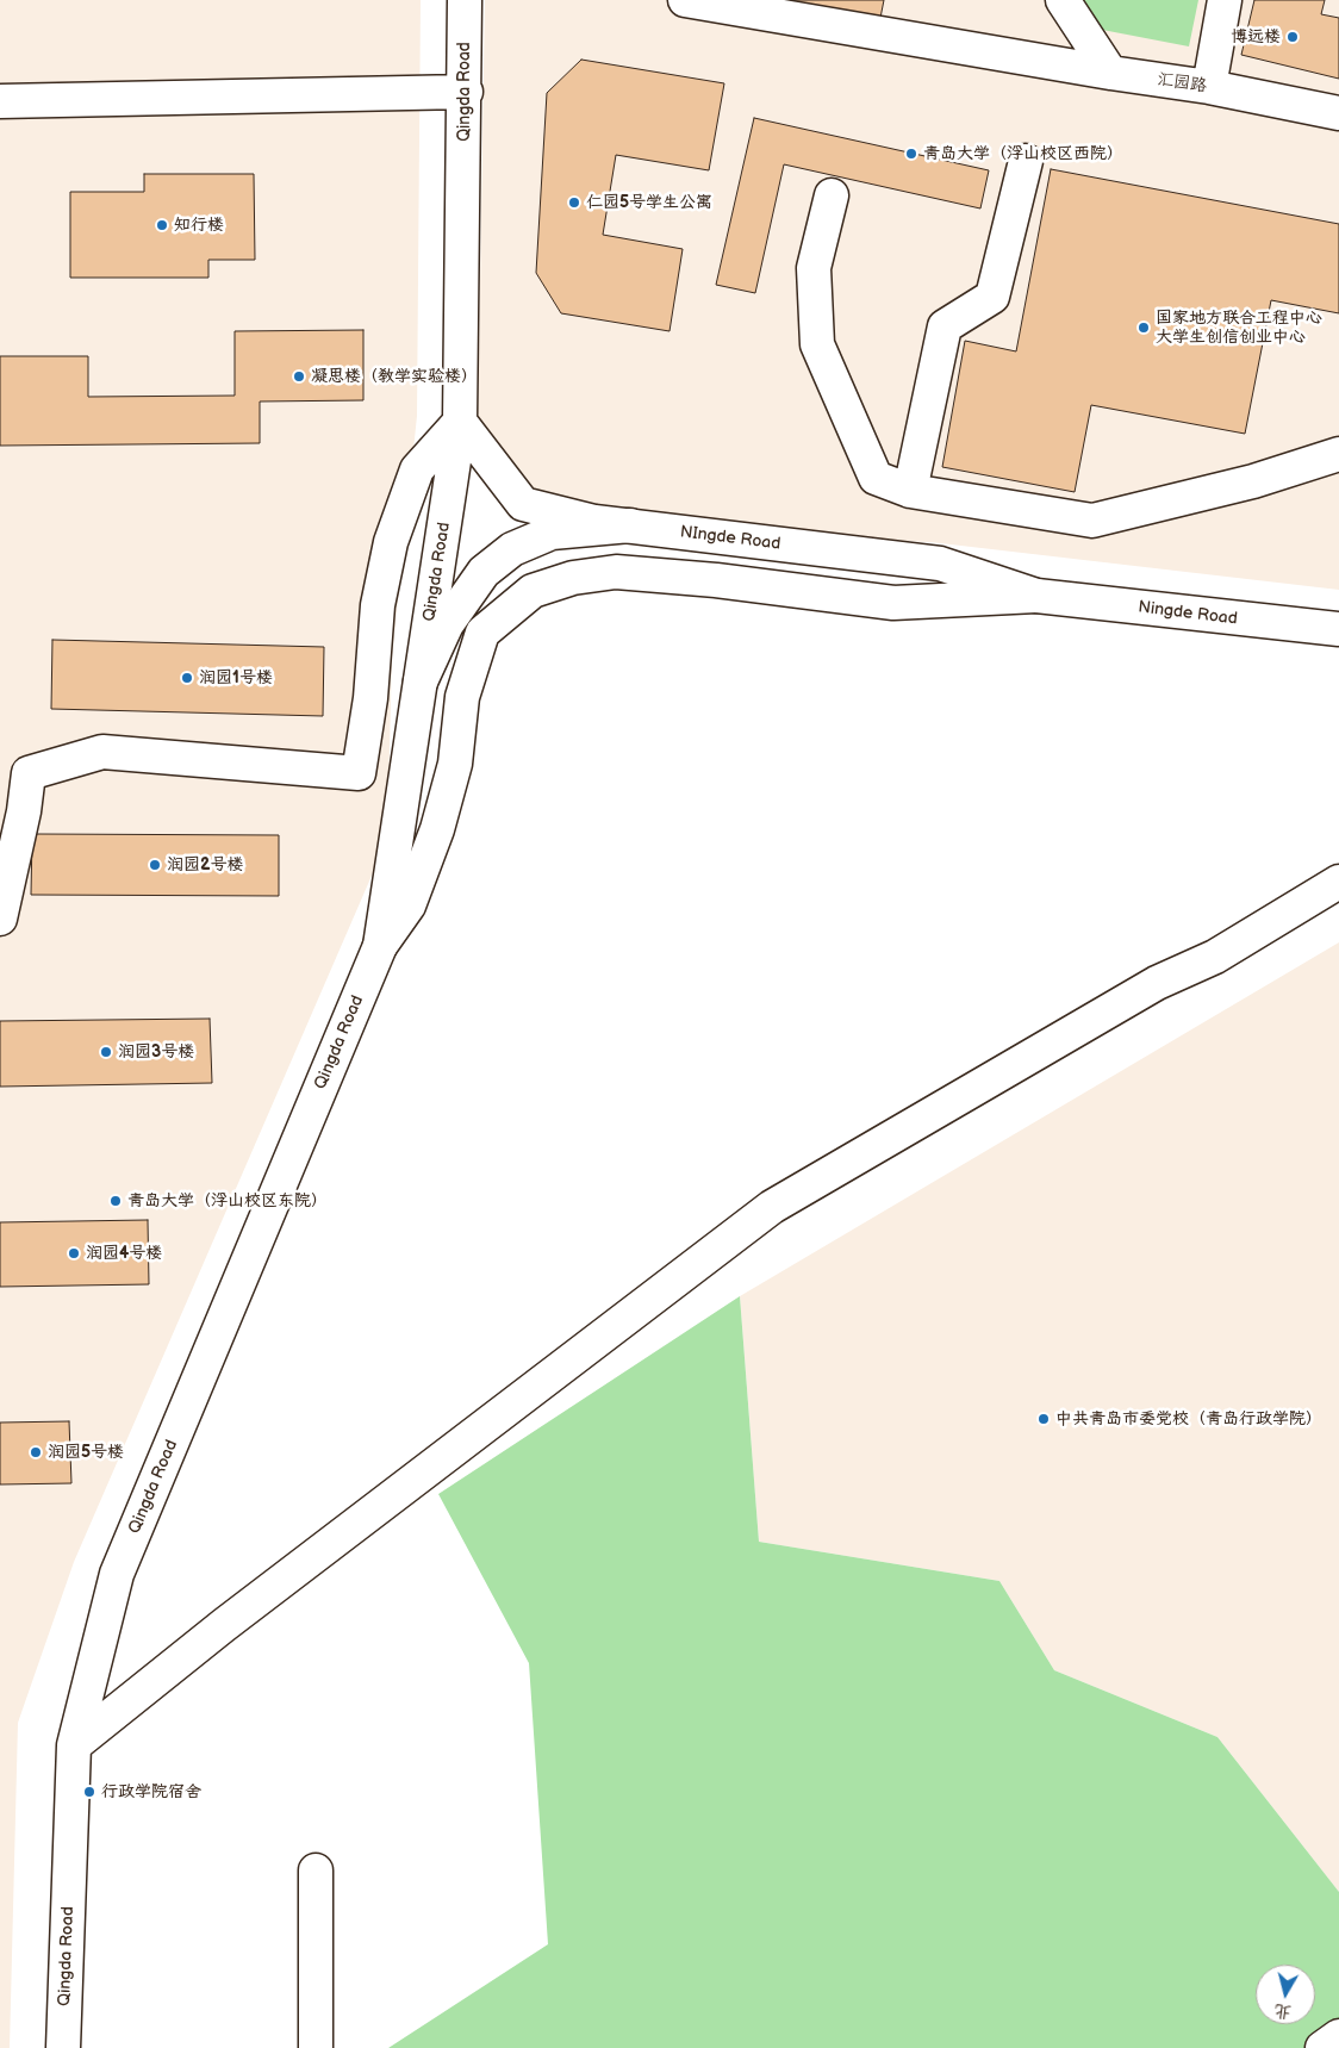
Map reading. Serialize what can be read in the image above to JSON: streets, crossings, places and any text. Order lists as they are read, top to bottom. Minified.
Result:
{"streets":{"street":["汇园路","Qingda Road","NIngde Road","Ningde Road"]},"crossings":[["Qingda Road","NIngde Road"],["NIngde Road","Ningde Road"]],"places":["博远楼","青岛大学（浮山校区西院）","仁园5号学生公寓","知行楼","国家地方联合工程中心 大学生创信创业中心","凝思楼（教学实验楼）","润园1号楼","润园2号楼","润园3号楼","青岛大学（浮山校区东院）","润园4号楼","中共青岛市委党校（青岛行政学院）","润园5号楼","行政学院宿舍"],"north":"bottom"}
